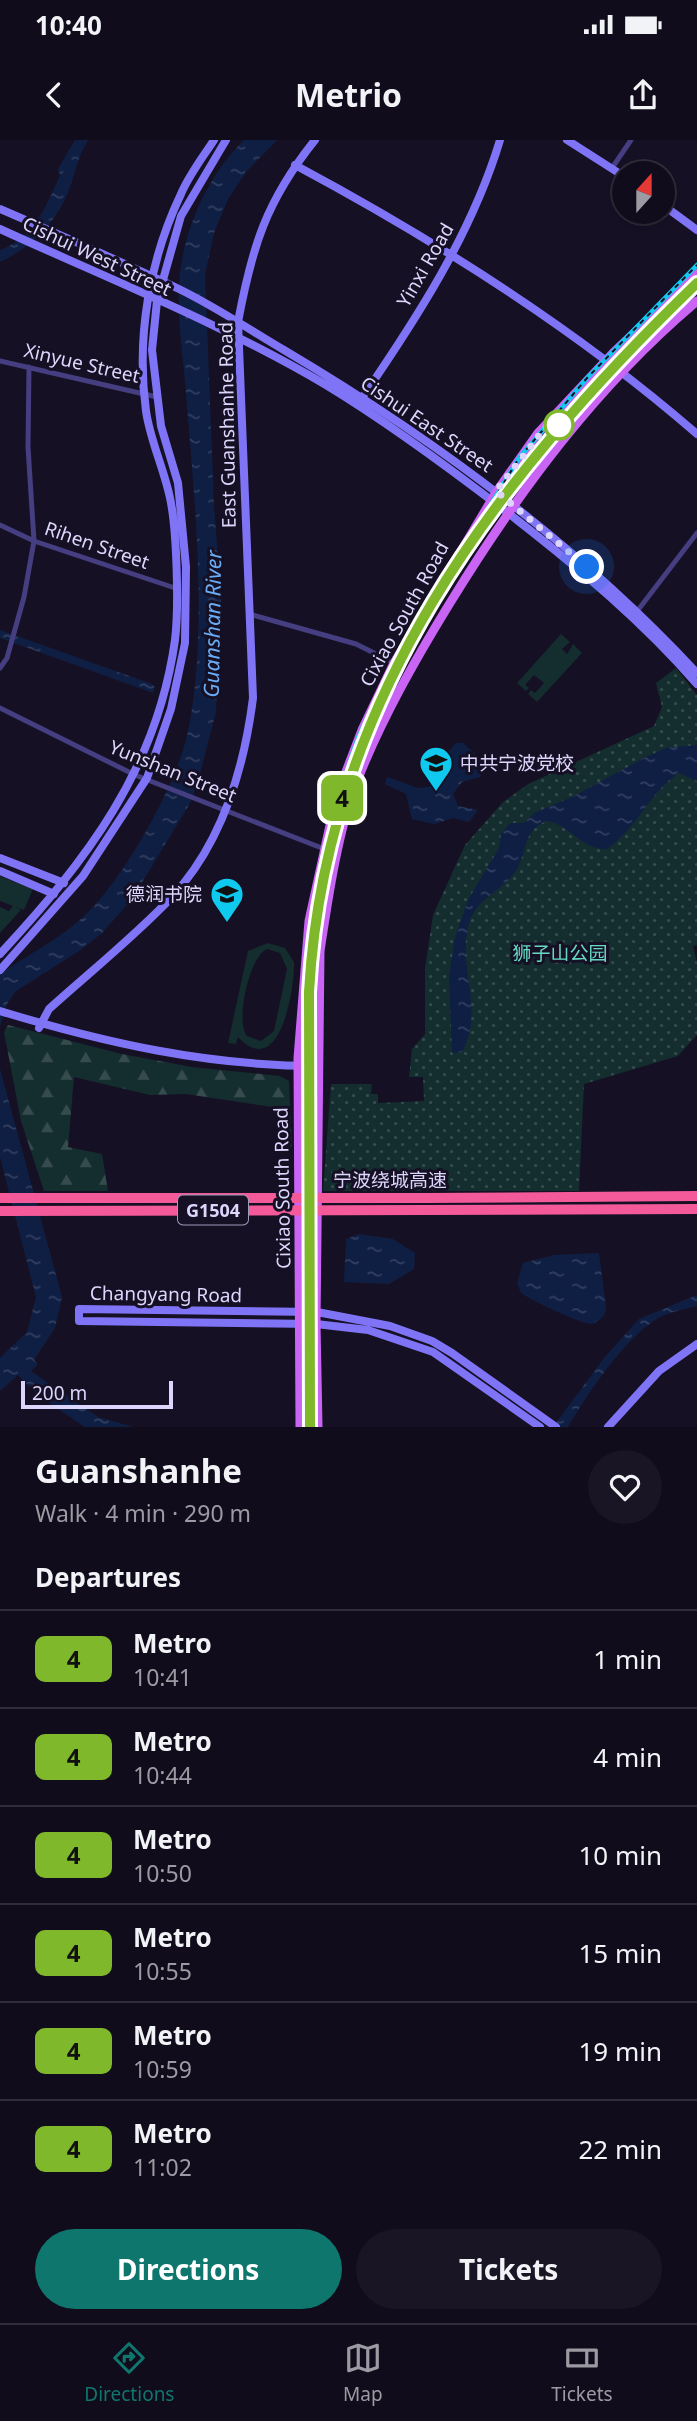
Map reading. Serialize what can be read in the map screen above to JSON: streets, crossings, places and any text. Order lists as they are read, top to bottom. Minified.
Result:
{"streets":{"highway":["宁波绕城高速","G1504"],"main road":["Cixiao South Road"],"street":["Cishui West Street","Yinxi Road","Xinyue Street","Cishui East Street","East Guanshanhe Road","Rihen Street","Yunshan Street","Changyang Road"]},"crossings":[["Cishui West Street","Cishui East Street"],["Yinxi Road","Cishui East Street"],["Cishui East Street","East Guanshanhe Road"],["Cishui East Street","Cixiao South Road"],["East Guanshanhe Road","Yunshan Street"],["Cixiao South Road","Yunshan Street"],["Cixiao South Road","Changyang Road"]],"water":["Guanshan River"],"parks":["狮子山公园"],"places":{"school or university":["中共宁波党校","德润书院"]},"lines":["metro line 4"],"scale_bar":"200 m","north":"top","page":{"status":"10:40","header":"Metrio","on_map":"4","scale":"200 m","heading":[["Guanshanhe","Walk · 4 min · 290 m"],"Departures"],"list":[{"mark":"4","name":"Metro","note":"10:41","value":"1 min"},{"mark":"4","name":"Metro","note":"10:44","value":"4 min"},{"mark":"4","name":"Metro","note":"10:50","value":"10 min"},{"mark":"4","name":"Metro","note":"10:55","value":"15 min"},{"mark":"4","name":"Metro","note":"10:59","value":"19 min"},{"mark":"4","name":"Metro","note":"11:02","value":"22 min"}],"buttons":["Directions","Tickets"],"tabs":["Directions","Map","Tickets"]}}
